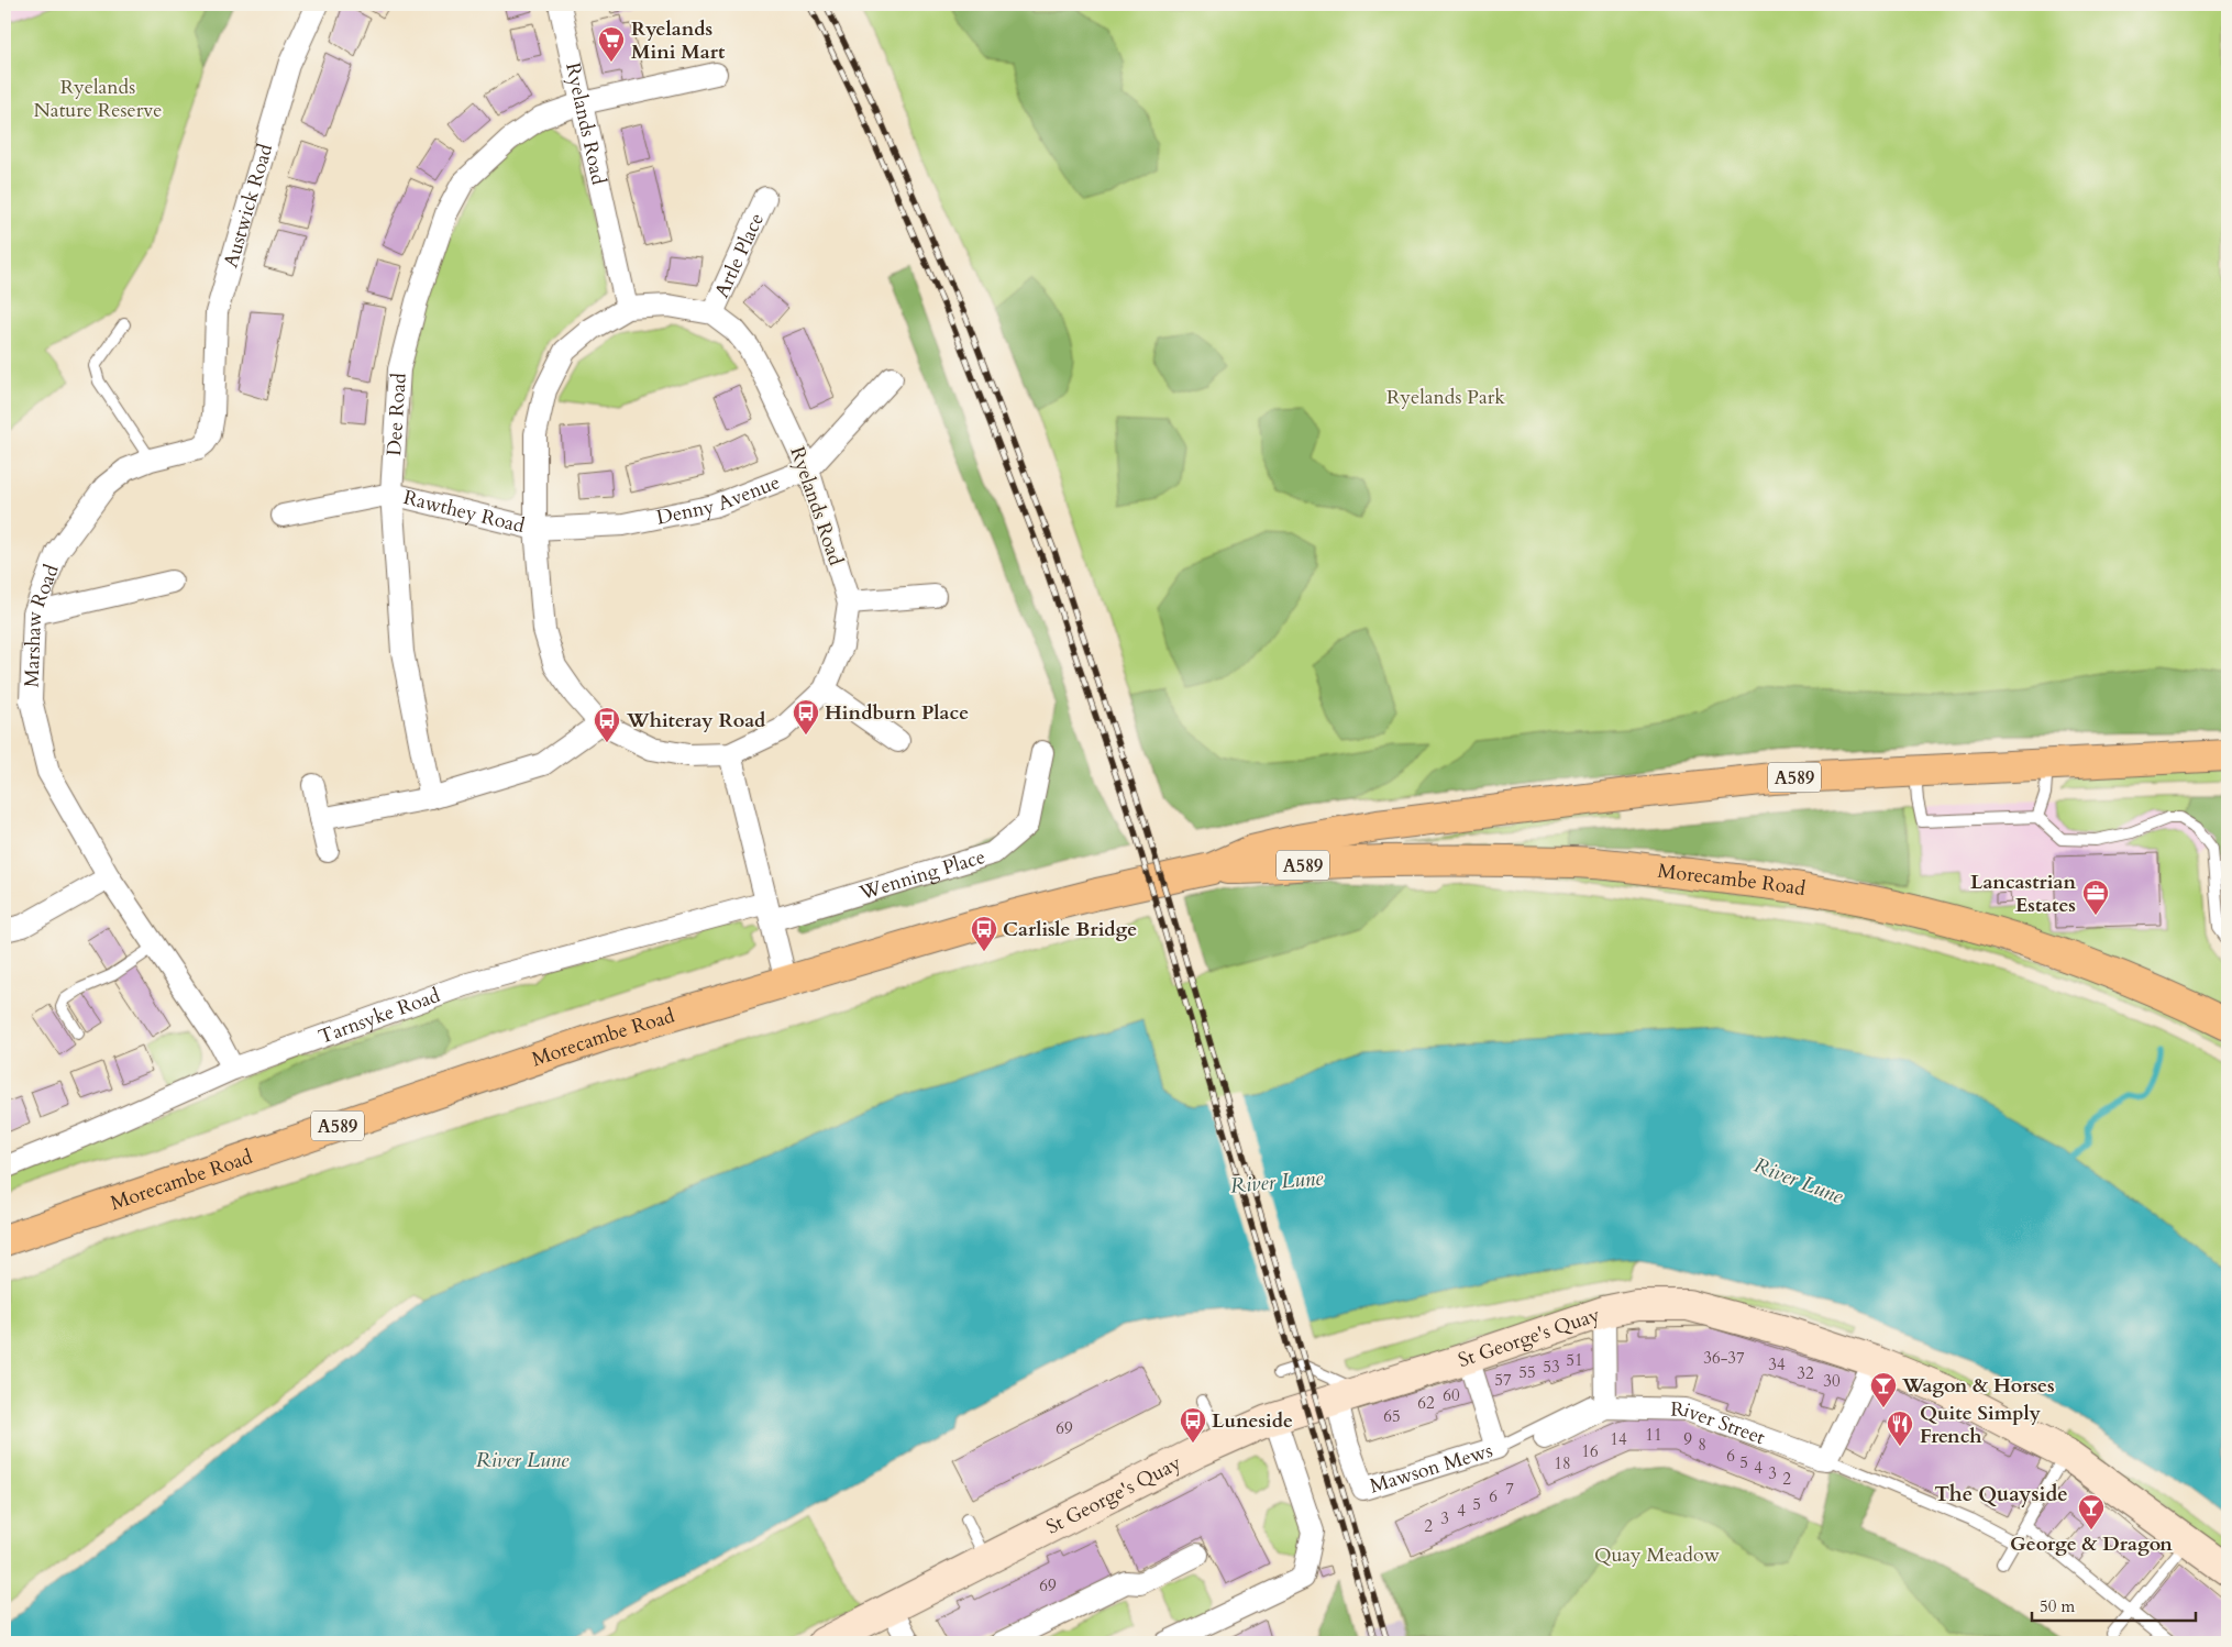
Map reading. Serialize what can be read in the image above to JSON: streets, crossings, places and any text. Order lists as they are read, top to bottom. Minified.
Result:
{"streets":{"main road":["A589","Morecambe Road"],"street":["Ryelands Road","Austwick Road","Artle Place","Dee Road","Denny Avenue","Rawthey Road","Marshaw Road","Wenning Place","Tarnsyke Road","St George's Quay","River Street","Mawson Mews"]},"crossings":[["Ryelands Road","Artle Place"],["Ryelands Road","Dee Road"],["Ryelands Road","Denny Avenue"],["Ryelands Road","Rawthey Road"],["Austwick Road","Marshaw Road"],["Dee Road","Rawthey Road"],["Denny Avenue","Rawthey Road"],["Marshaw Road","Tarnsyke Road"],["Wenning Place","Tarnsyke Road"],["St George's Quay","Mawson Mews"]],"districts":["The Quayside"],"water":["River Lune"],"parks":["Ryelands Nature Reserve","Ryelands Park","Quay Meadow"],"places":{"supermarket":["Ryelands Mini Mart"],"bus stop":["Hindburn Place","Whiteray Road","Carlisle Bridge","Luneside"],"office":["Lancastrian Estates"],"bar":["Wagon & Horses","George & Dragon"],"restaurant":["Quite Simply French"]},"house_numbers":["36-37","51","34","53","55","32","57","30","60","62","65","69","11","14","9","8","16","6","5","18","4","3","2","7","6","5","4","3","2","69"],"scale_bar":"50 m"}
